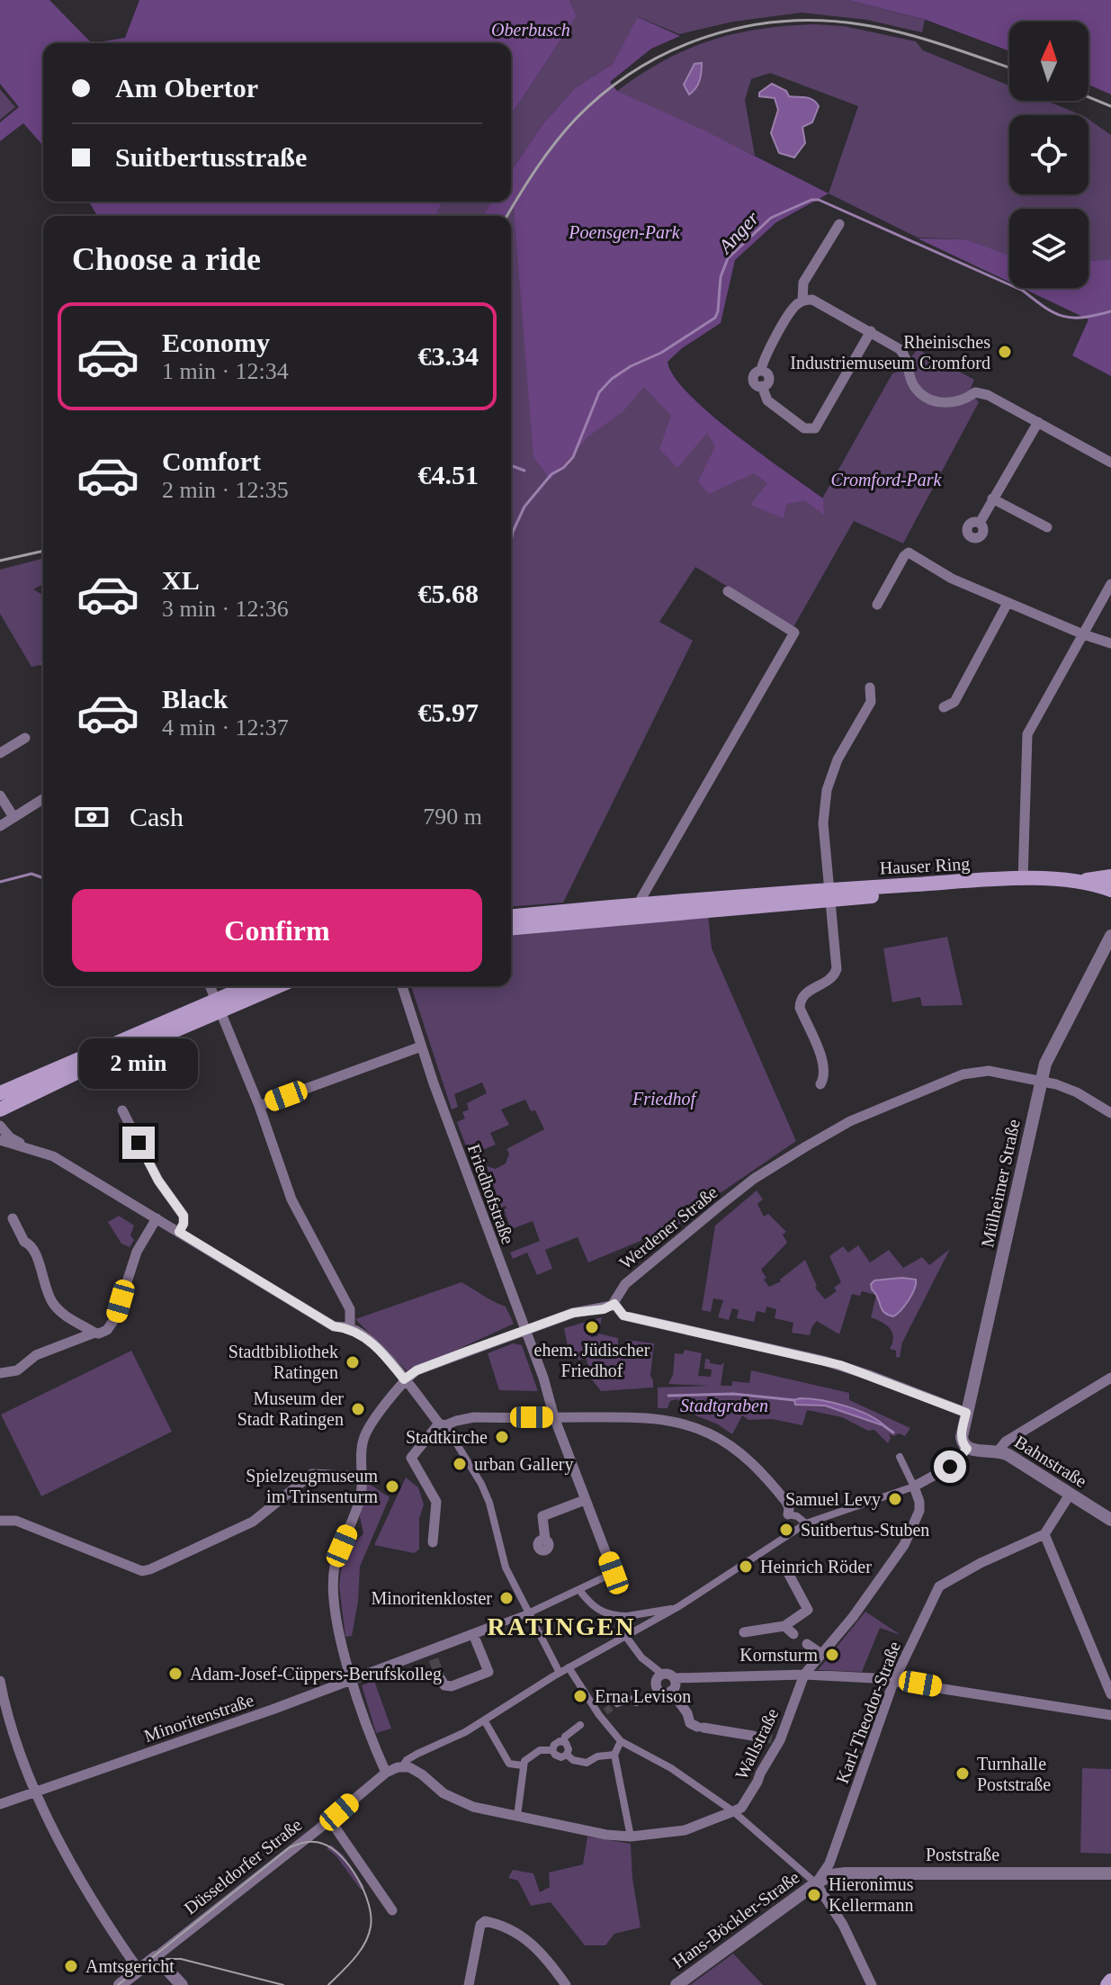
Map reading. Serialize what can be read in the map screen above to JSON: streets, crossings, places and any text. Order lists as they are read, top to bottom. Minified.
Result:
{"streets":{"main road":["Hauser Ring"],"street":["Mülheimer Straße","Friedhofstraße","Werdener Straße","Bahnstraße","Karl-Theodor-Straße","Minoritenstraße","Wallstraße","Poststraße","Düsseldorfer Straße","Hans-Böckler-Straße"]},"crossings":[["Mülheimer Straße","Werdener Straße"],["Mülheimer Straße","Bahnstraße"],["Friedhofstraße","Minoritenstraße"],["Karl-Theodor-Straße","Poststraße"],["Karl-Theodor-Straße","Hans-Böckler-Straße"],["Poststraße","Hans-Böckler-Straße"]],"districts":["RATINGEN"],"water":["Anger"],"parks":["Oberbusch","Poensgen-Park","Cromford-Park","Friedhof","Stadtgraben"],"places":["Rheinisches Industriemuseum Cromford","ehem. Jüdischer Friedhof","Stadtbibliothek Ratingen","Museum der Stadt Ratingen","Stadtkirche","urban Gallery","Spielzeugmuseum im Trinsenturm","Samuel Levy","Suitbertus-Stuben","Heinrich Röder","Minoritenkloster","Kornsturm","Adam-Josef-Cüppers-Berufskolleg","Erna Levison","Turnhalle Poststraße","Hieronimus Kellermann","Amtsgericht"],"north":"top","page":{"banner":["Am Obertor","Suitbertusstraße"],"heading":"Choose a ride","list":[{"name":"Economy","note":"1 min · 12:34","value":"€3.34"},{"name":"Comfort","note":"2 min · 12:35","value":"€4.51"},{"name":"XL","note":"3 min · 12:36","value":"€5.68"},{"name":"Black","note":"4 min · 12:37","value":"€5.97"}],"pay":["Cash","790 m"],"buttons":"Confirm","bubble":"2 min"}}
